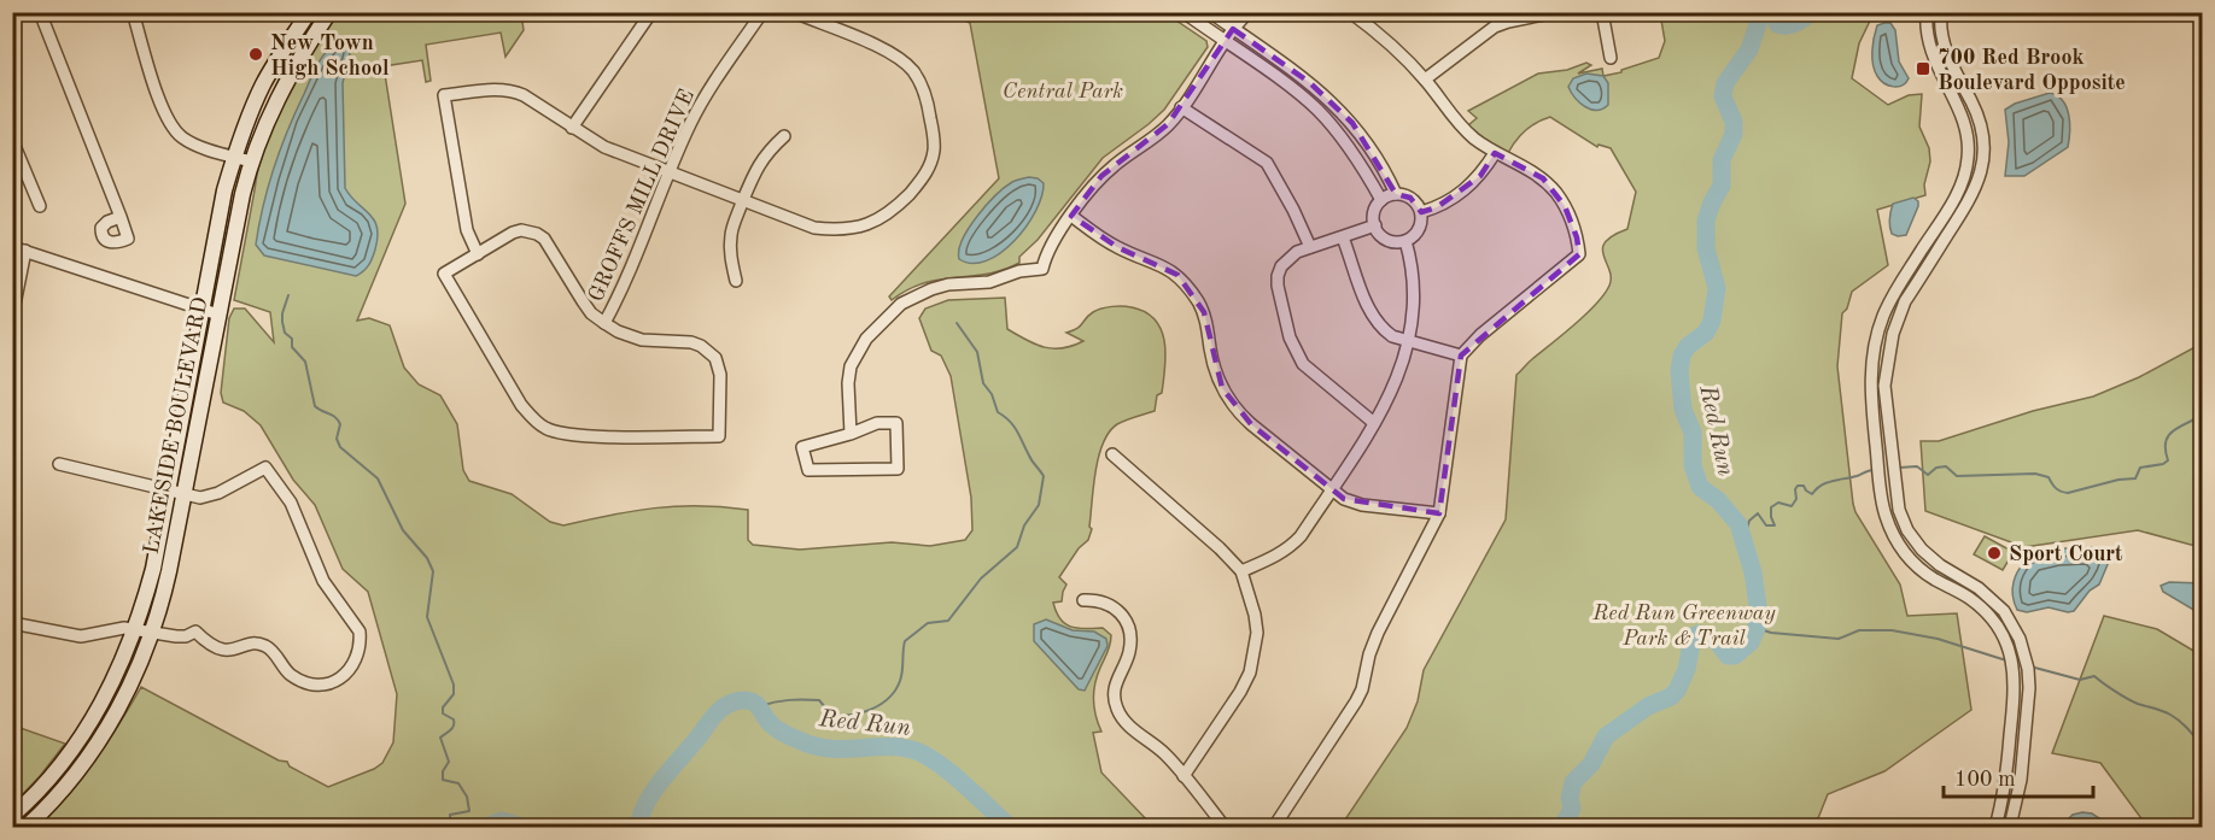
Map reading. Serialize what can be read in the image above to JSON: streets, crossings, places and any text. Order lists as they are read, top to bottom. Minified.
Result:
{"streets":{"main road":["LAKESIDE BOULEVARD"],"street":["GROFFS MILL DRIVE"]},"water":["Red Run"],"parks":["Central Park","Red Run Greenway Park & Trail"],"places":{"other":["New Town High School","Sport Court"],"transit":["700 Red Brook Boulevard Opposite"]},"scale_bar":"100 m"}
